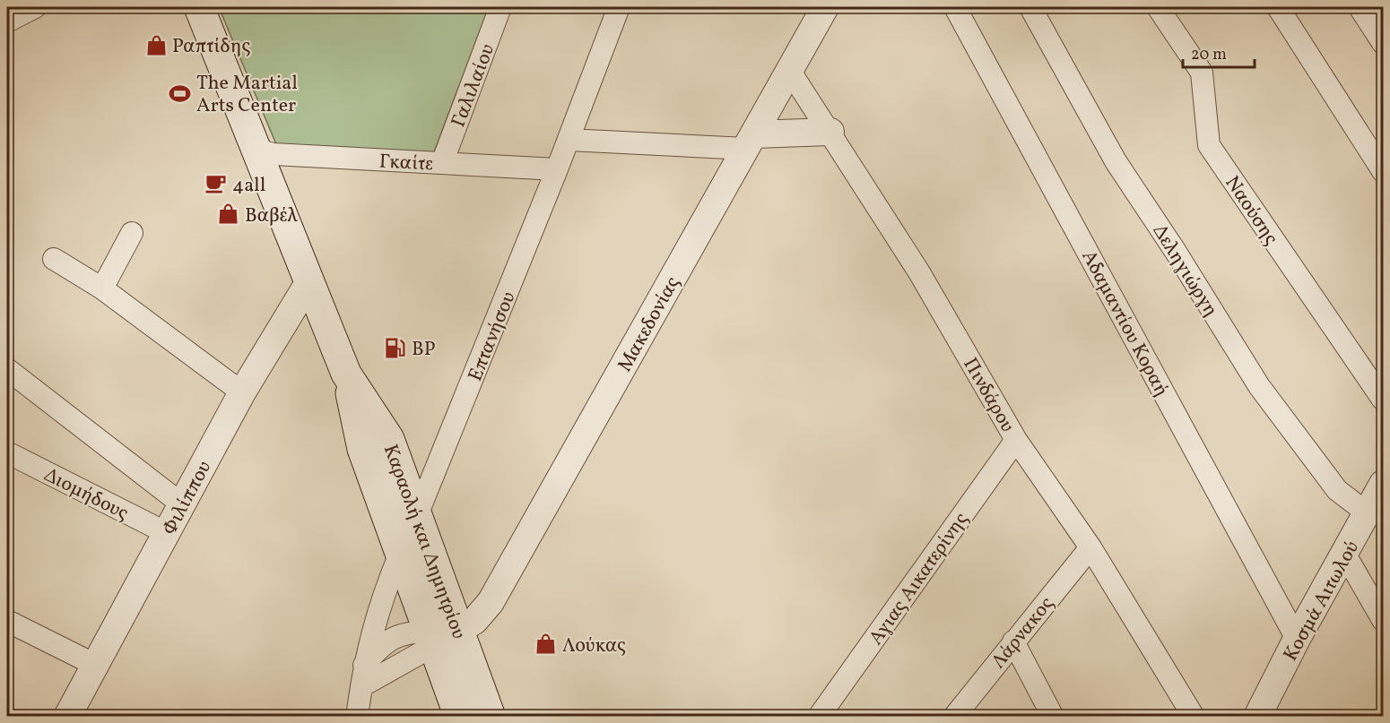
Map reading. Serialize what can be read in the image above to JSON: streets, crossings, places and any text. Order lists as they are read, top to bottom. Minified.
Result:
{"streets":{"main road":["Καραολή και Δημητρίου"],"street":["Γαλιλαίου","Γκαίτε","Ναούσης","Δεληγιώργη","Αδαμαντίου Κοραή","Μακεδονίας","Επτανήσου","Πινδάρου","Διομήδους","Φιλίππου","Αγιας Αικατερίνης","Κοσμά Αιτωλού","Λάρνακος"]},"crossings":[["Γαλιλαίου","Γκαίτε"],["Γκαίτε","Επτανήσου"],["Γκαίτε","Καραολή και Δημητρίου"],["Δεληγιώργη","Κοσμά Αιτωλού"],["Αδαμαντίου Κοραή","Κοσμά Αιτωλού"],["Μακεδονίας","Πινδάρου"],["Μακεδονίας","Καραολή και Δημητρίου"],["Επτανήσου","Καραολή και Δημητρίου"],["Πινδάρου","Αγιας Αικατερίνης"],["Πινδάρου","Λάρνακος"],["Διομήδους","Φιλίππου"],["Φιλίππου","Καραολή και Δημητρίου"]],"places":{"shop":["Ραπτίδης","Βαβέλ","Λούκας"],"sports":["The Martial Arts Center"],"cafe":["4all"],"fuel station":["BP"]},"scale_bar":"20 m"}
